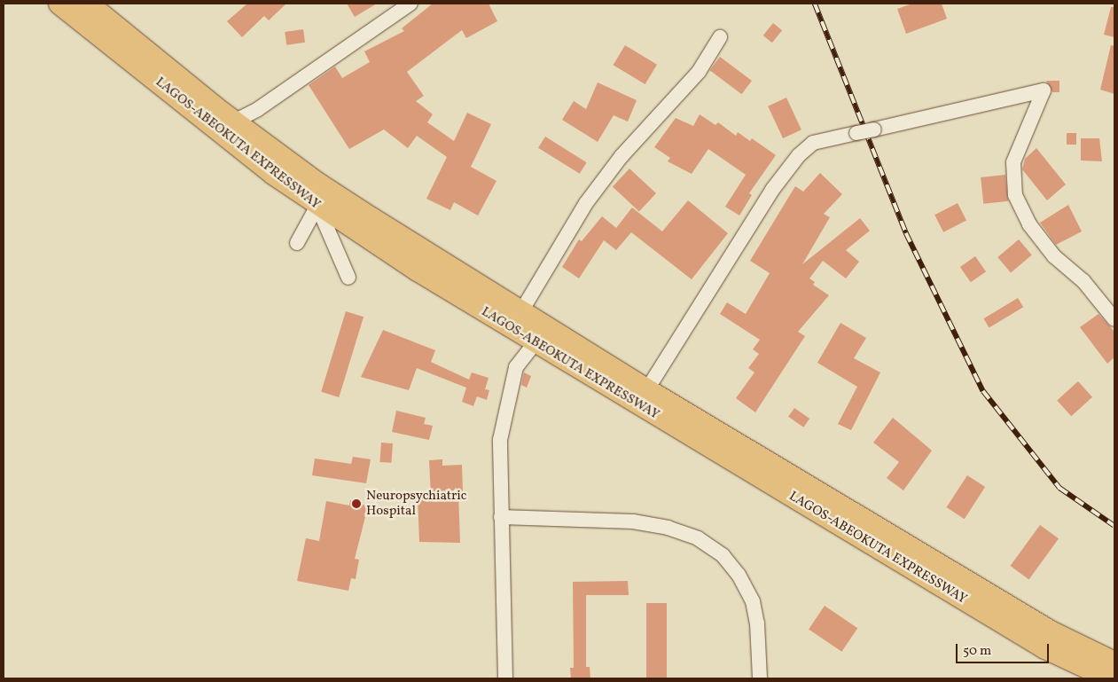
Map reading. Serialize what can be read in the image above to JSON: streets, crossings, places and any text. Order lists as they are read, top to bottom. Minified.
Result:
{"streets":{"highway":["LAGOS-ABEOKUTA EXPRESSWAY"]},"places":["Neuropsychiatric Hospital"],"scale_bar":"50 m"}
